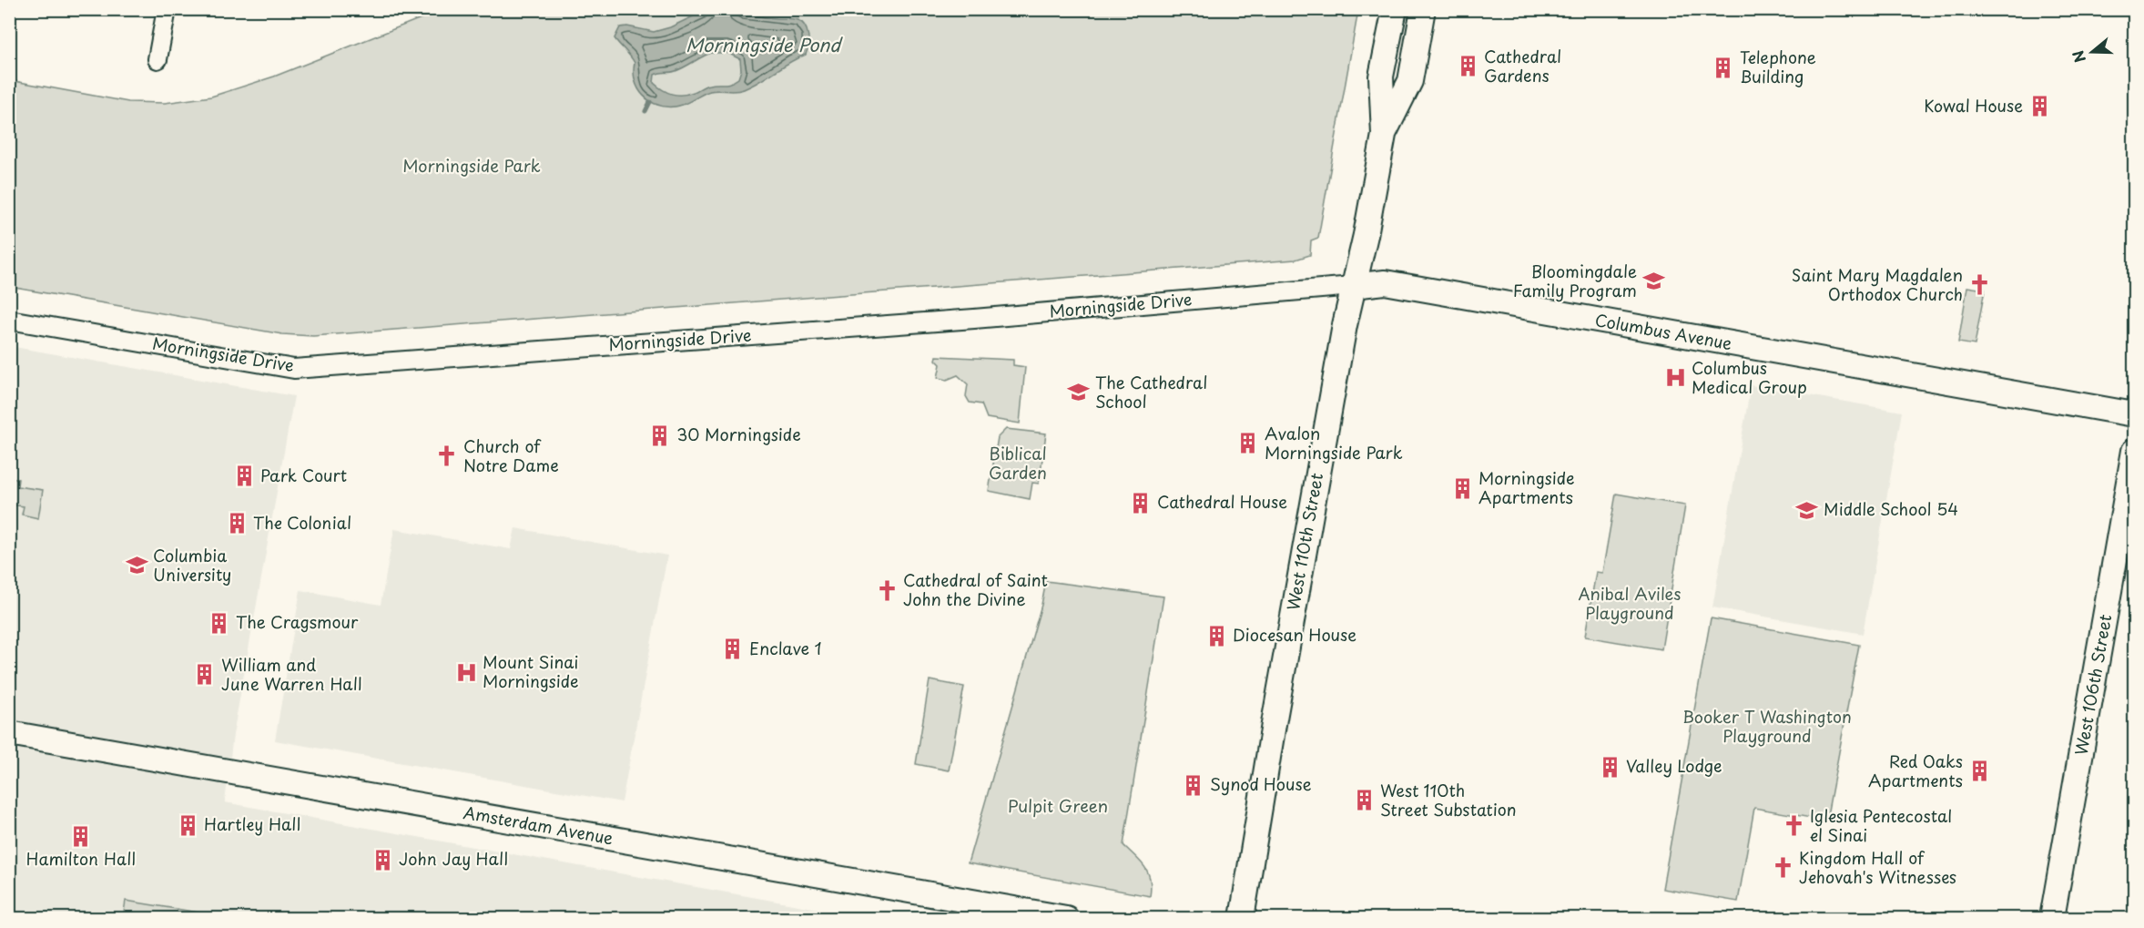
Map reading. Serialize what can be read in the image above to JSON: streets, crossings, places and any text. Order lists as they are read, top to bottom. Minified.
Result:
{"streets":{"main road":["Columbus Avenue","West 110th Street","West 106th Street","Amsterdam Avenue"],"street":["Morningside Drive"]},"crossings":[["Morningside Drive","Columbus Avenue"],["Morningside Drive","West 110th Street"],["Columbus Avenue","West 110th Street"]],"water":["Morningside Pond"],"parks":["Morningside Park","Biblical Garden","Anibal Aviles Playground","Booker T Washington Playground","Pulpit Green"],"places":{"building":["Cathedral Gardens","Telephone Building","Kowal House","30 Morningside","Avalon Morningside Park","Park Court","Morningside Apartments","Cathedral House","The Colonial","The Cragsmour","Diocesan House","Enclave 1","William and June Warren Hall","Valley Lodge","Red Oaks Apartments","Synod House","West 110th Street Substation","Hartley Hall","Hamilton Hall","John Jay Hall"],"school or university":["Bloomingdale Family Program","The Cathedral School","Middle School 54","Columbia University"],"church":["Saint Mary Magdalen Orthodox Church","Church of Notre Dame","Cathedral of Saint John the Divine","Iglesia Pentecostal el Sinai","Kingdom Hall of Jehovah's Witnesses"],"hospital":["Columbus Medical Group","Mount Sinai Morningside"]},"north":"left"}
